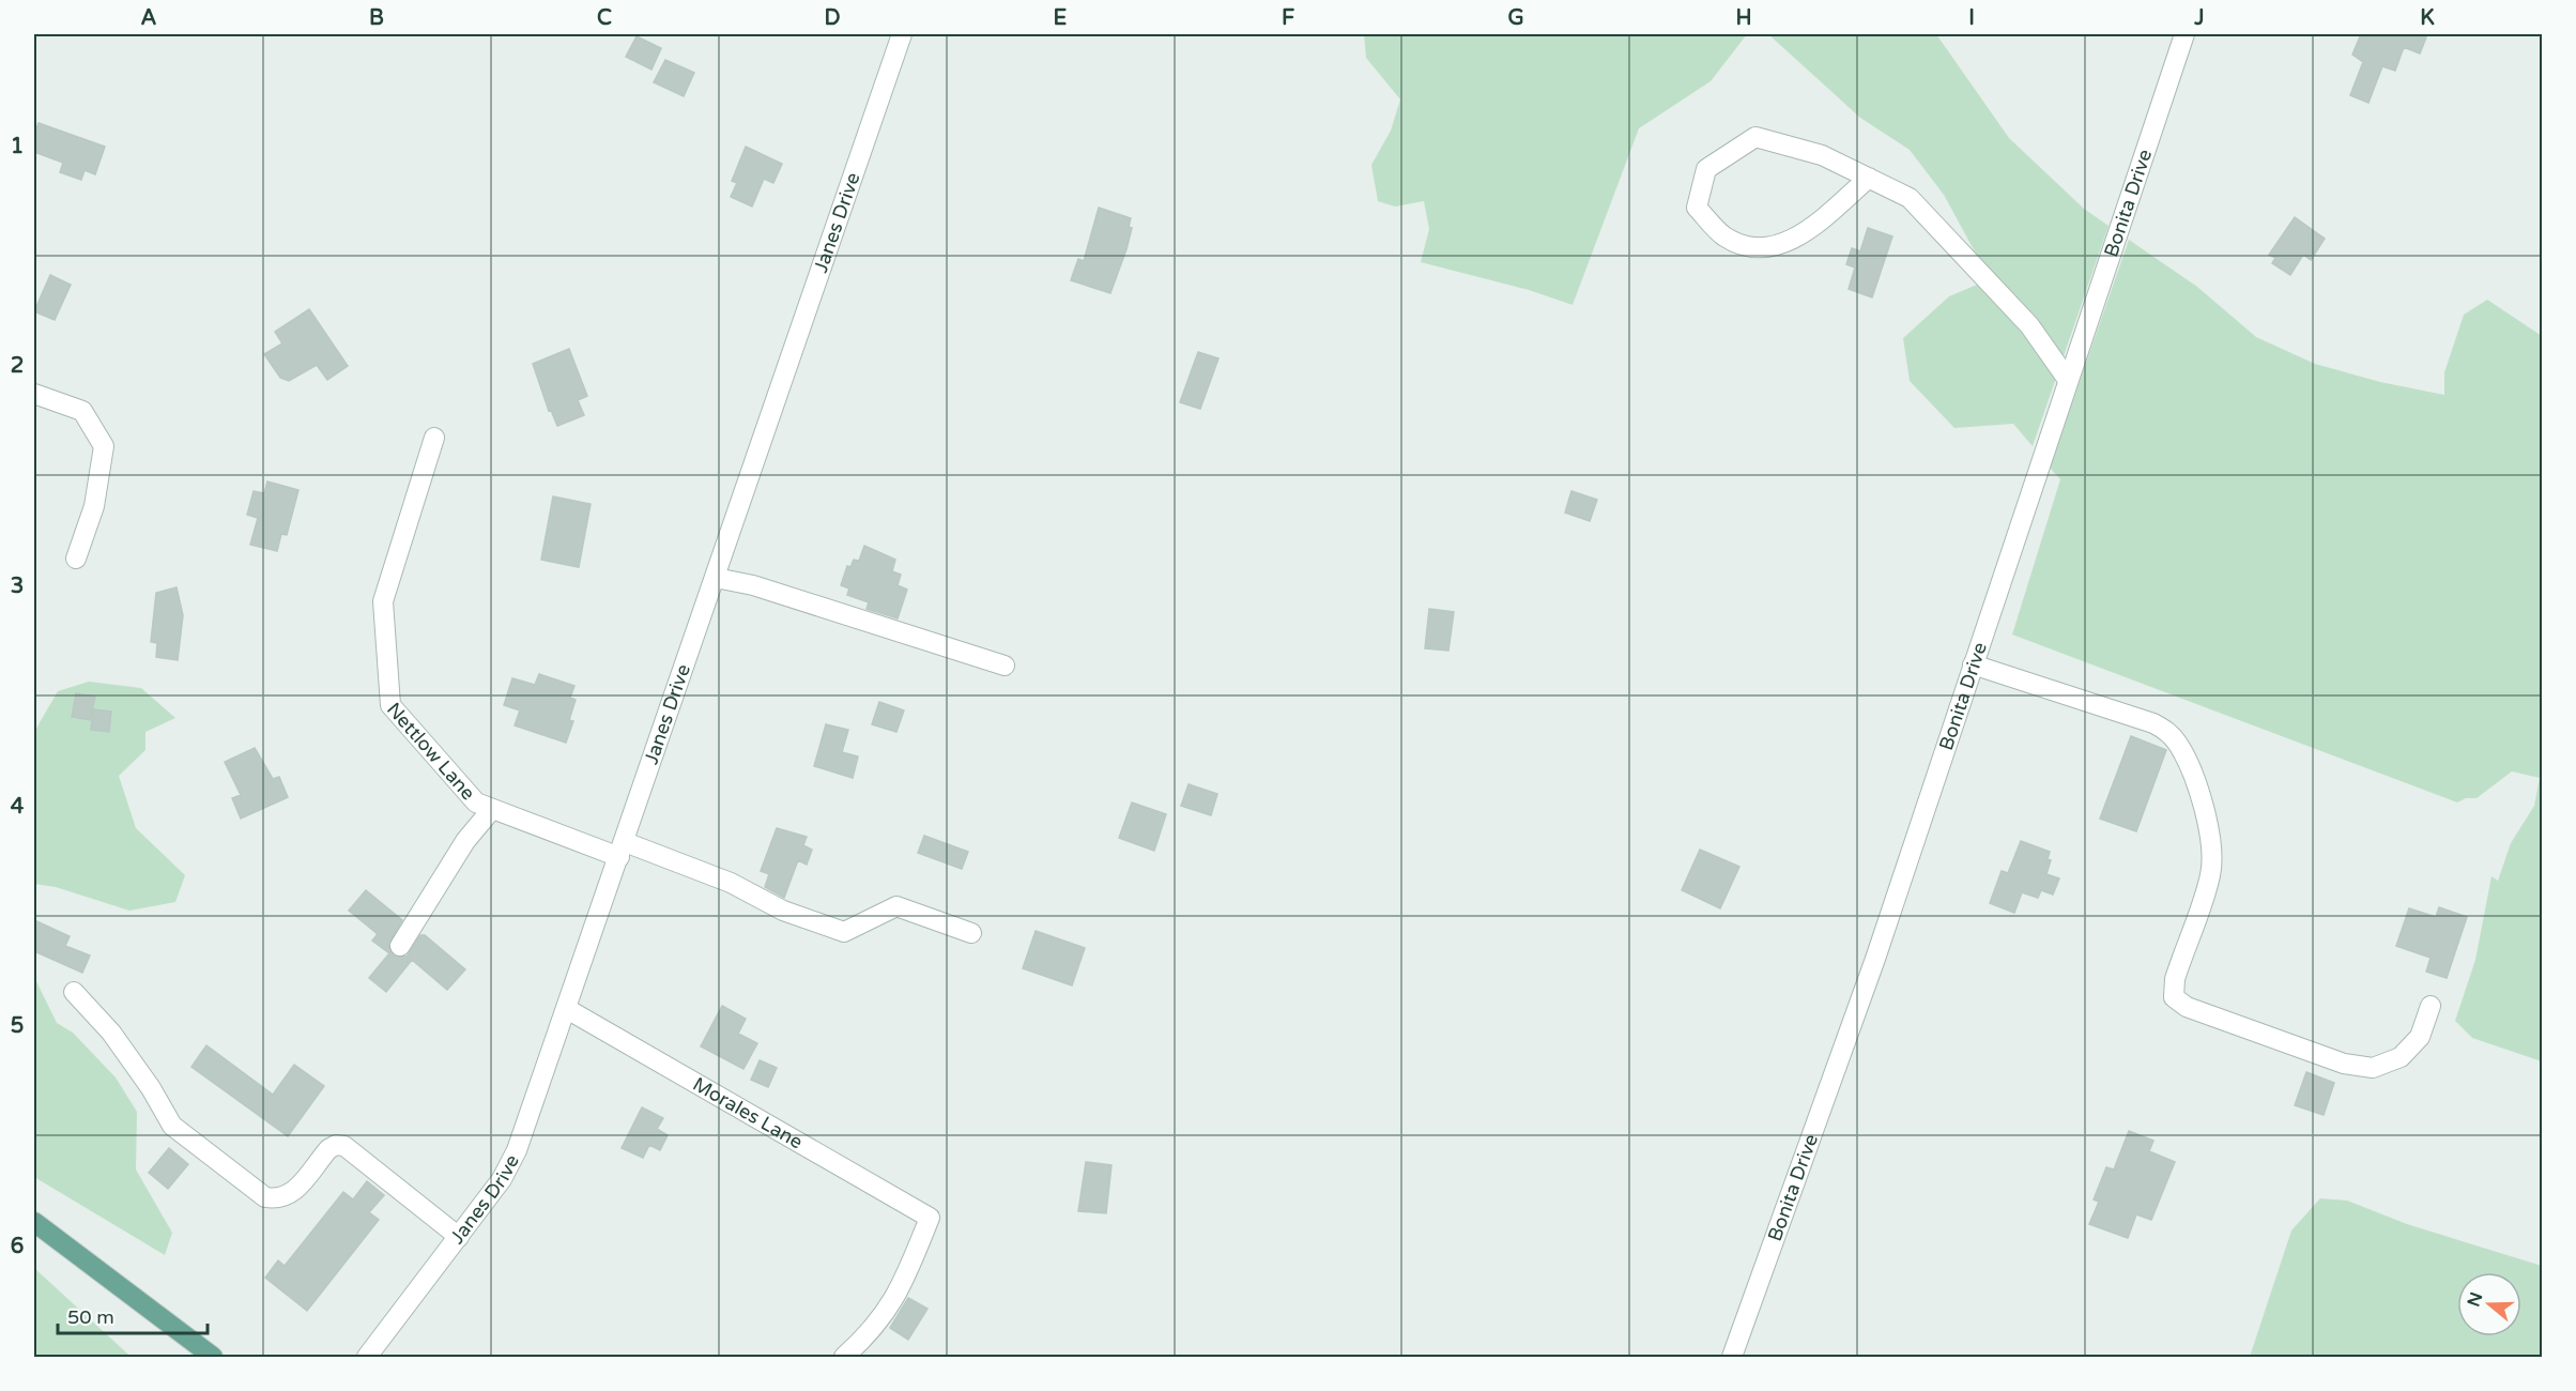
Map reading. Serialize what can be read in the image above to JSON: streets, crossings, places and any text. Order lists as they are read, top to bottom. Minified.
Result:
{"streets":{"street":["Bonita Drive","Janes Drive","Nettlow Lane","Morales Lane"]},"crossings":[["Janes Drive","Nettlow Lane"],["Janes Drive","Morales Lane"]],"scale_bar":"50 m","north":"left","grid":{"columns":["A","B","C","D","E","F","G","H","I","J","K"],"rows":["1","2","3","4","5","6"]}}
